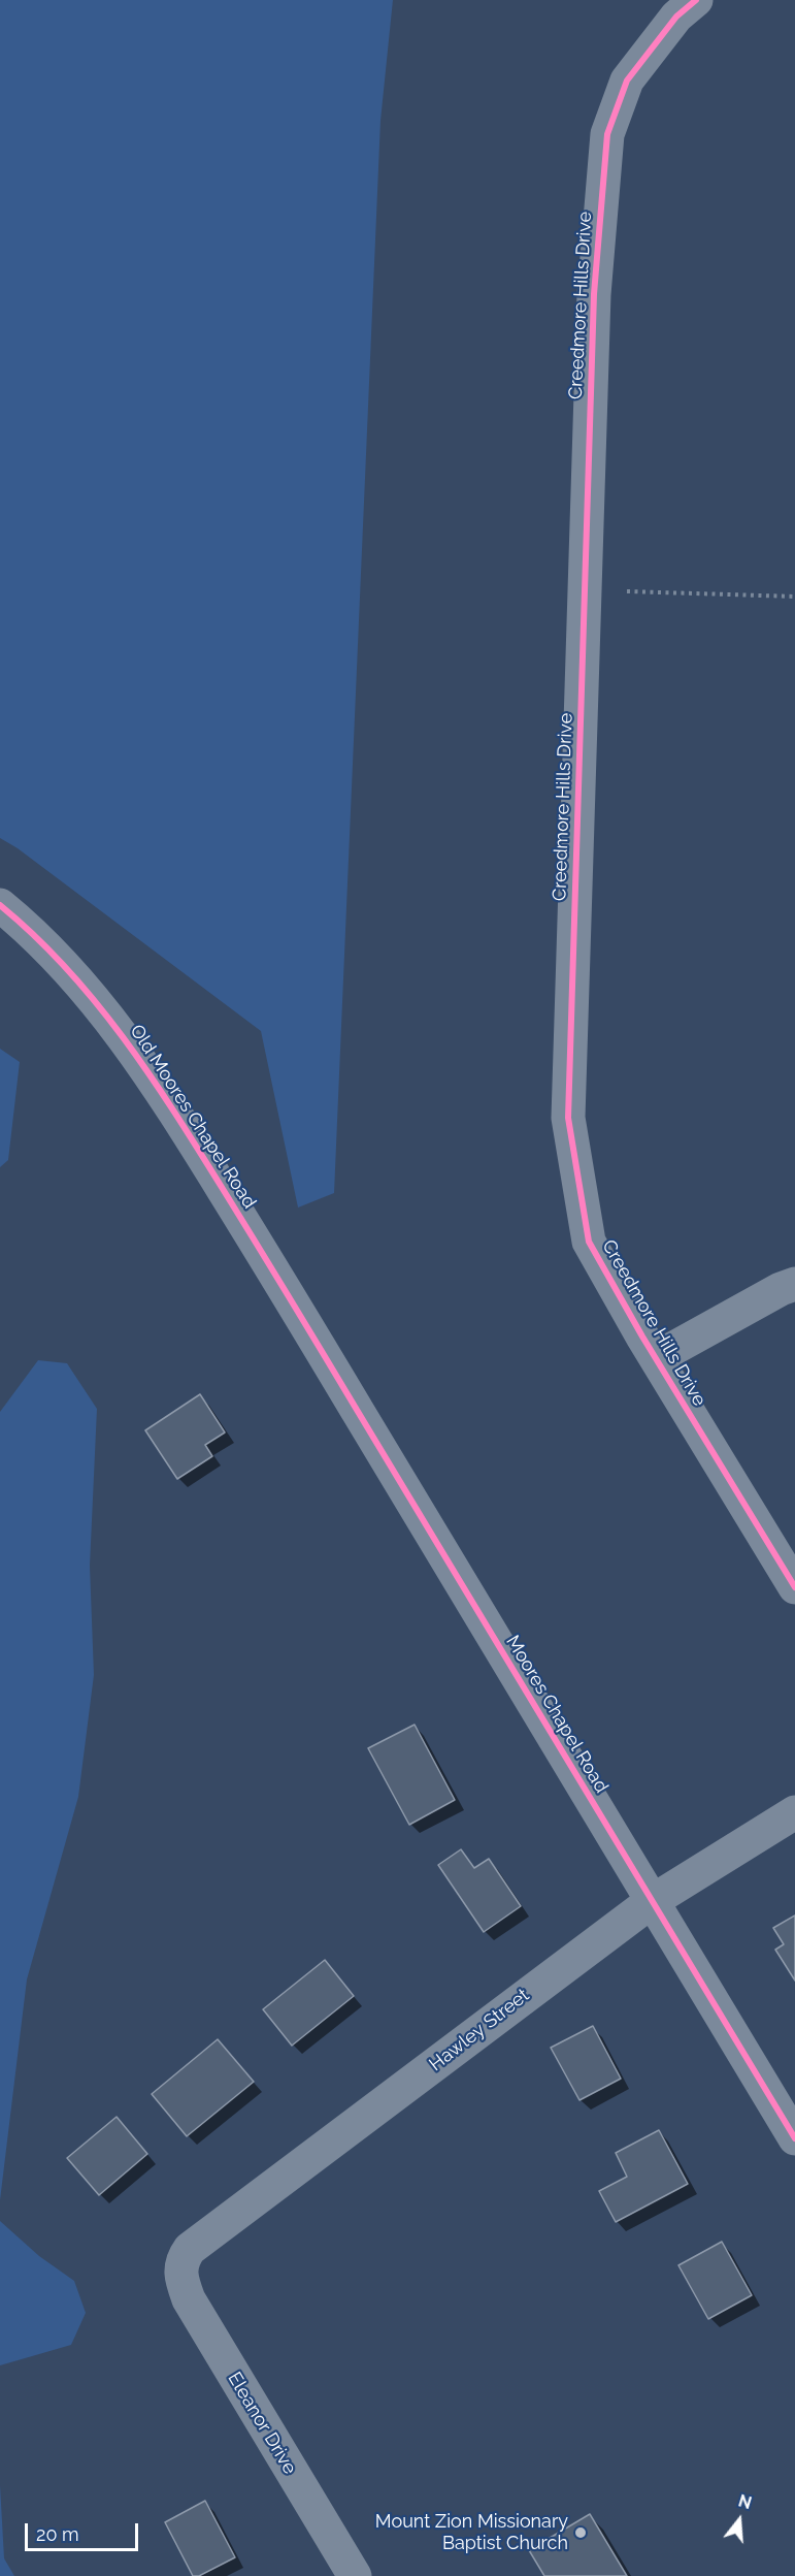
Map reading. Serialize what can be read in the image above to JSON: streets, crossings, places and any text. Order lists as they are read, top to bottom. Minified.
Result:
{"streets":{"street":["Creedmore Hills Drive","Old Moores Chapel Road","Moores Chapel Road","Hawley Street","Eleanor Drive"]},"crossings":[["Old Moores Chapel Road","Moores Chapel Road"],["Moores Chapel Road","Hawley Street"],["Hawley Street","Eleanor Drive"]],"places":["Mount Zion Missionary Baptist Church"],"scale_bar":"20 m","north":"top"}
